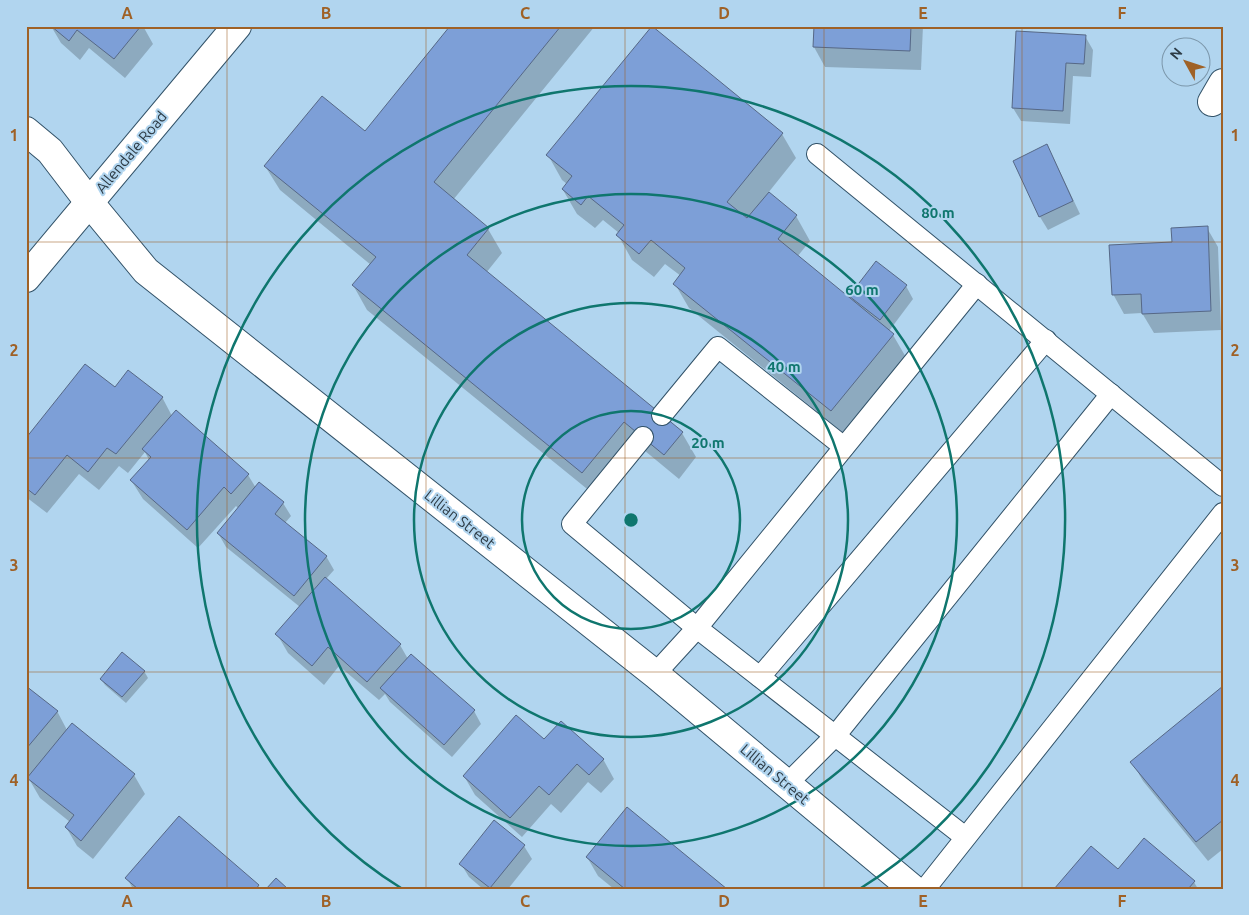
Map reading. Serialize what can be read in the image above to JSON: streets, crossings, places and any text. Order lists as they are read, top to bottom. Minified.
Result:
{"streets":{"street":["Allendale Road","Lillian Street"]},"crossings":[["Allendale Road","Lillian Street"]],"north":"top left","grid":{"columns":["A","B","C","D","E","F"],"rows":["1","2","3","4"]},"rings":["80 m","60 m","40 m","20 m"]}
